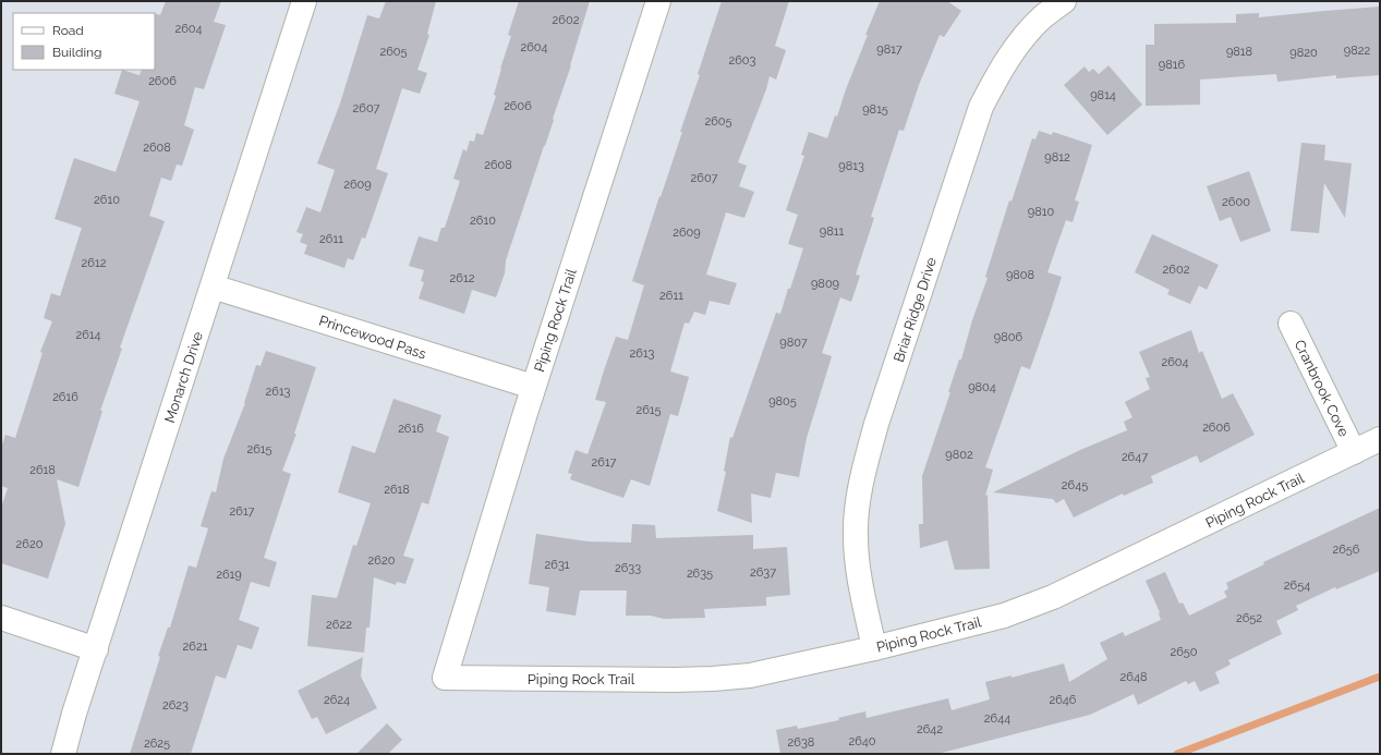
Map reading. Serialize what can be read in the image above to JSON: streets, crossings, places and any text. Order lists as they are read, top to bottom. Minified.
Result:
{"streets":{"street":["Briar Ridge Drive","Piping Rock Trail","Princewood Pass","Monarch Drive","Cranbrook Cove"]},"crossings":[["Briar Ridge Drive","Piping Rock Trail"],["Piping Rock Trail","Princewood Pass"],["Piping Rock Trail","Cranbrook Cove"],["Princewood Pass","Monarch Drive"]],"house_numbers":["2602","2604","2604","9817","9822","2605","9818","9820","2603","9816","2606","9814","2606","2607","9815","2605","2608","9812","2608","9813","2607","2609","2610","2600","9810","2610","9811","2609","2611","2612","2602","9808","2612","9809","2611","2614","9806","9807","2613","2604","9804","2613","2616","9805","2615","2606","2616","2615","9802","2647","2617","2618","2645","2618","2617","2620","2656","2620","2631","2633","2637","2635","2619","2654","2652","2622","2621","2650","2648","2624","2646","2623","2644","2642","2640","2638","2625"],"legend":["Road","Building"]}
